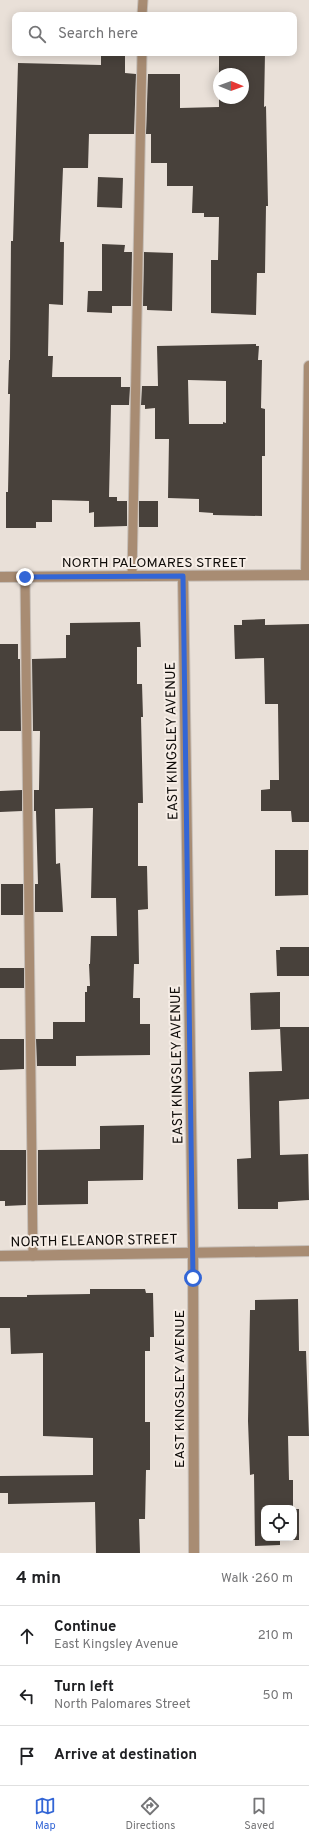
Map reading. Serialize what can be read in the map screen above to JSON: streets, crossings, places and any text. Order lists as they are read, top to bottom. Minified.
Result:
{"streets":{"street":["NORTH PALOMARES STREET","EAST KINGSLEY AVENUE","NORTH ELEANOR STREET"]},"crossings":[["NORTH PALOMARES STREET","EAST KINGSLEY AVENUE"],["EAST KINGSLEY AVENUE","NORTH ELEANOR STREET"]],"north":"right","page":{"search":"Search here","heading":["4 min","Walk · 260 m"],"list":[["Continue","East Kingsley Avenue","210 m"],["Turn left","North Palomares Street","50 m"],"Arrive at destination"],"nav":["Map","Directions","Saved"]}}
